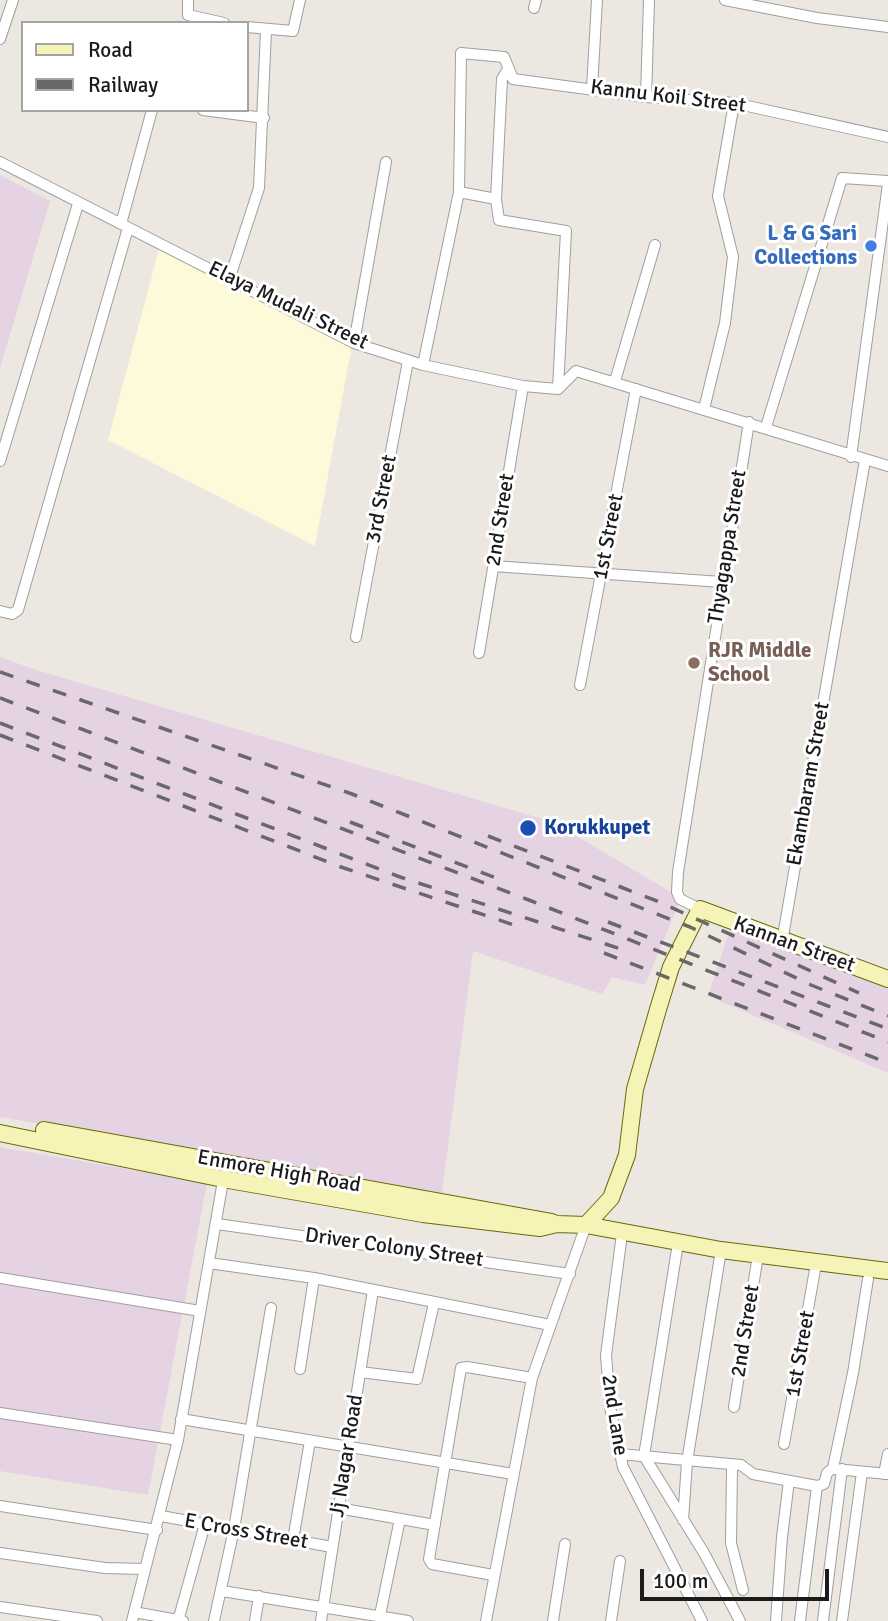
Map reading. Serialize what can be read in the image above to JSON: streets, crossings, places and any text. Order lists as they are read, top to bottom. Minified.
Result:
{"streets":{"main road":["Kannan Street","Enmore High Road"],"street":["Kannu Koil Street","Elaya Mudali Street","3rd Street","2nd Street","1st Street","Thyagappa Street","Ekambaram Street","Driver Colony Street","2nd Lane","Jj Nagar Road","E Cross Street"]},"crossings":[["Elaya Mudali Street","3rd Street"],["Elaya Mudali Street","2nd Street"],["2nd Street","Enmore High Road"],["1st Street","Enmore High Road"],["Thyagappa Street","Kannan Street"],["Ekambaram Street","Kannan Street"],["Enmore High Road","2nd Lane"],["Jj Nagar Road","E Cross Street"]],"places":["L & G Sari Collections","RJR Middle School","Korukkupet"],"legend":["Road","Railway"],"scale_bar":"100 m"}
